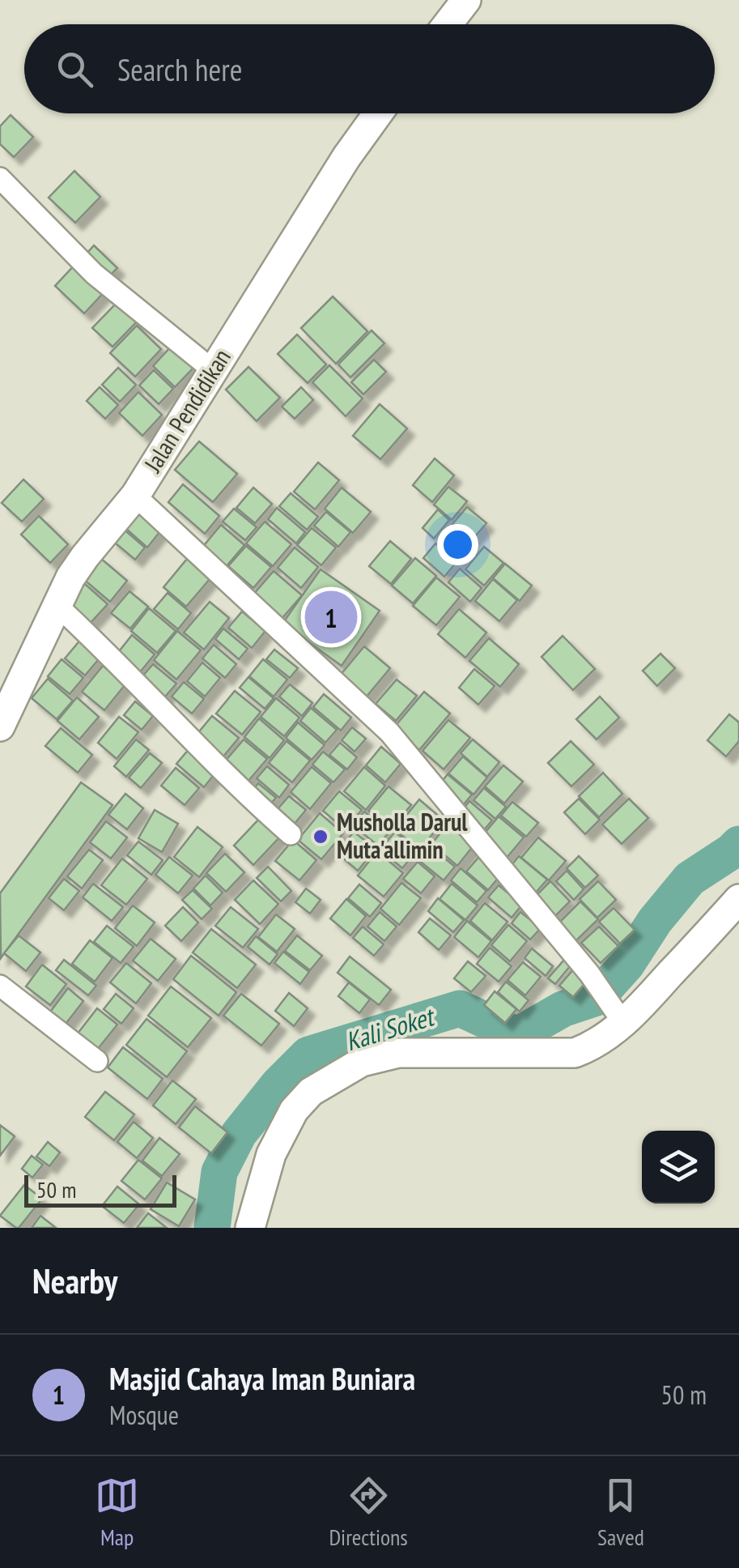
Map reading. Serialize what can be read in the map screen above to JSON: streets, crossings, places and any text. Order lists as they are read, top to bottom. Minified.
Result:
{"streets":{"street":["Jalan Pendidikan"]},"water":["Kali Soket"],"places":["Musholla Darul Muta'allimin"],"scale_bar":"50 m","page":{"search":"Search here","pins":"1","scale":"50 m","heading":"Nearby","list":[{"mark":"1","name":"Masjid Cahaya Iman Buniara","note":"Mosque","value":"50 m"}],"nav":["Map","Directions","Saved"]}}
